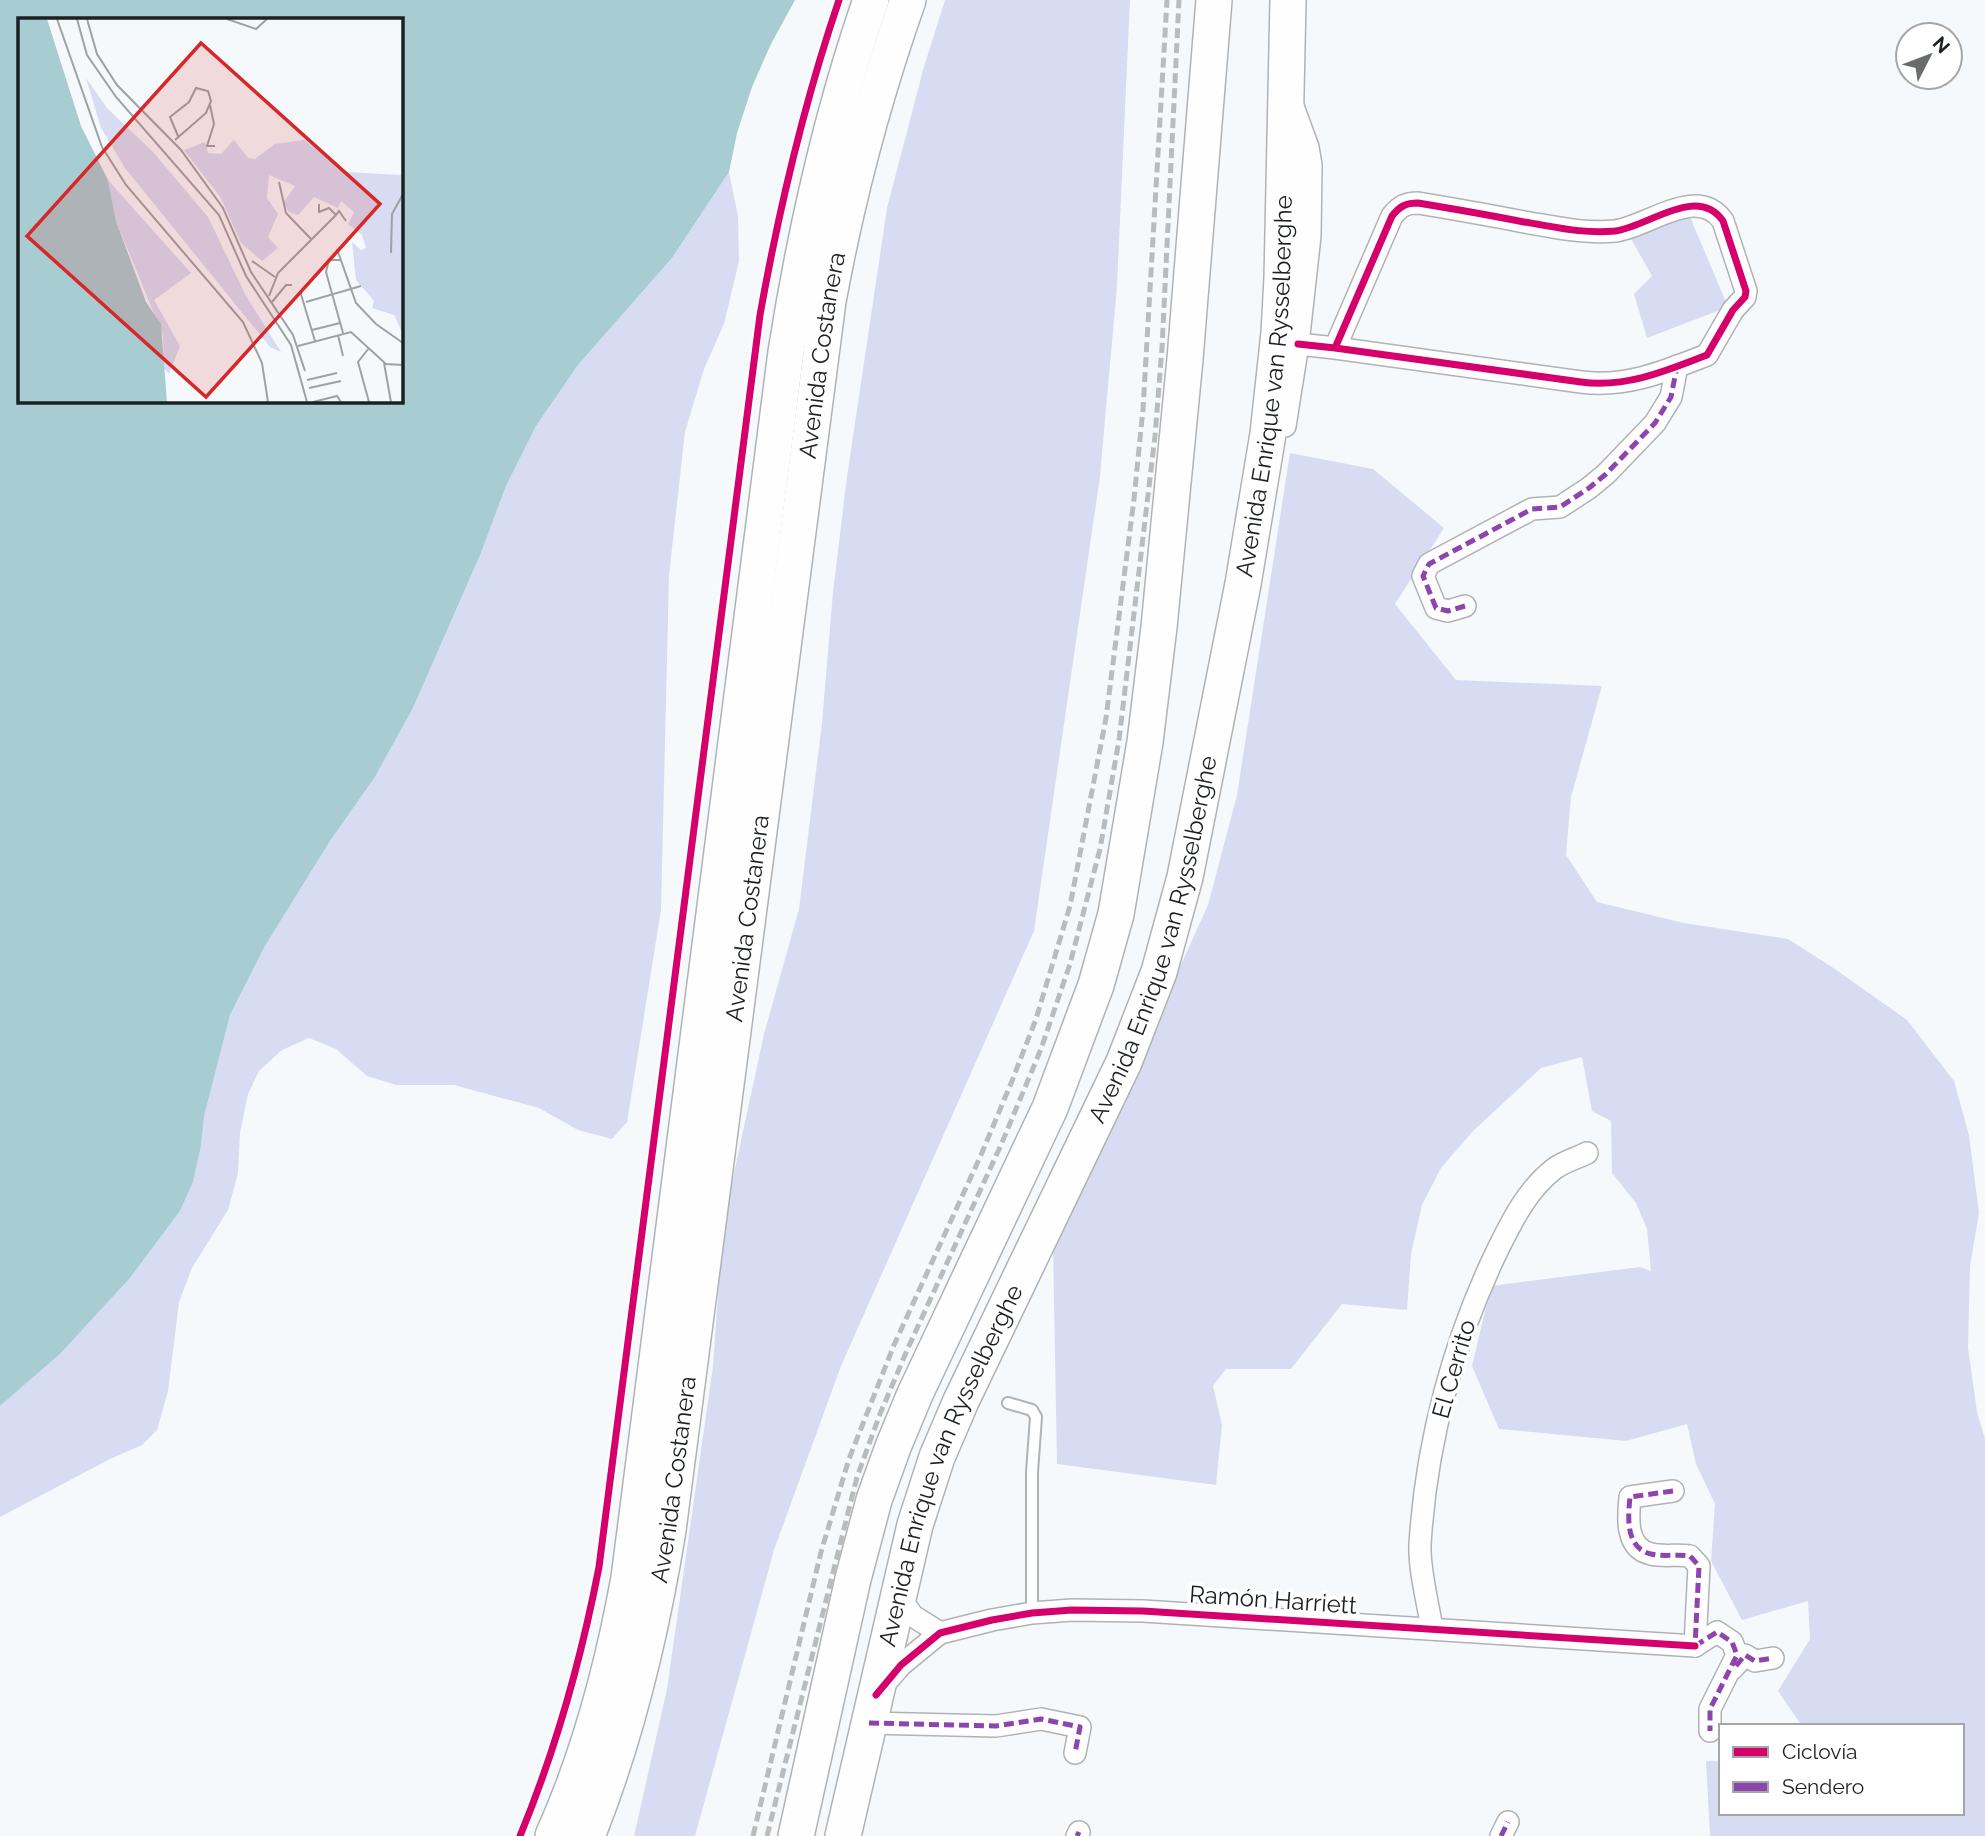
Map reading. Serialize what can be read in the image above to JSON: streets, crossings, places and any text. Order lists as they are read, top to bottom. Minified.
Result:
{"streets":{"main road":["Avenida Costanera","Avenida Enrique van Rysselberghe"],"street":["El Cerrito","Ramón Harriett"]},"crossings":[["Avenida Enrique van Rysselberghe","Ramón Harriett"],["El Cerrito","Ramón Harriett"]],"legend":["Ciclovía","Sendero"],"north":"top right"}
